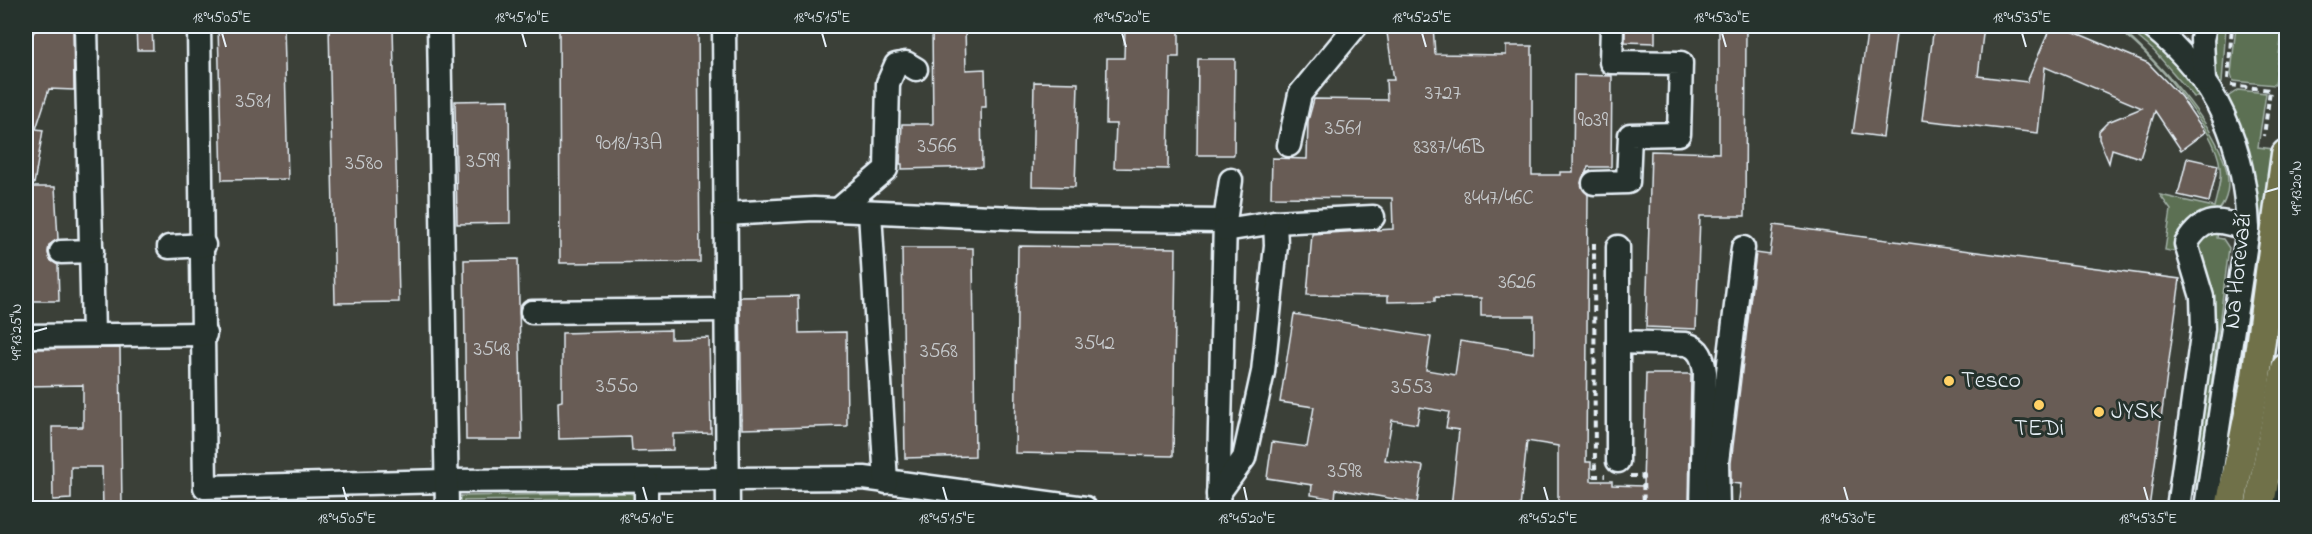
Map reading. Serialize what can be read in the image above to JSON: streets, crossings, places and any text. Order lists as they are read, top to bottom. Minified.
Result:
{"streets":{"main road":["Na Horevaží"]},"places":["Tesco","TEDi","JYSK"],"house_numbers":["3727","3581","9039","3561","9018/73A","3566","8387/46B","3599","3580","8447/46C","3626","3542","3548","3568","3550","3553","3598"],"coordinates":["18°45'05\"E","18°45'10\"E","18°45'15\"E","18°45'20\"E","18°45'25\"E","18°45'30\"E","18°45'35\"E","49°13'20\"N","49°13'25\"N"]}
